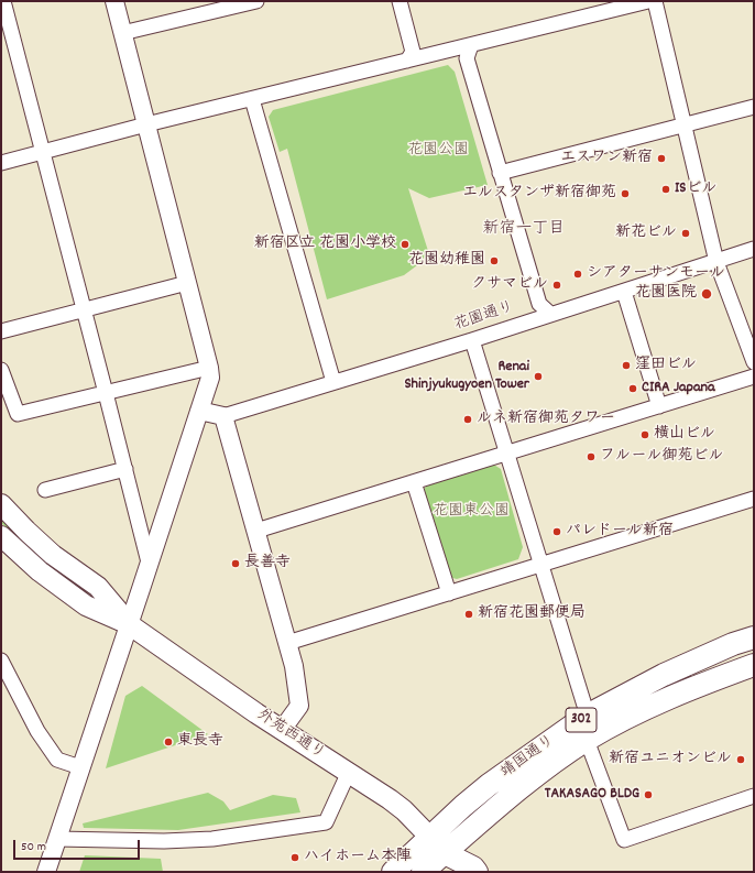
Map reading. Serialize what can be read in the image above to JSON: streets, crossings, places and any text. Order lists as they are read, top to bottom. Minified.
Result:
{"streets":{"main road":["302","外苑西通り","靖国通り"],"street":["花園通り"]},"crossings":[["外苑西通り","靖国通り"]],"districts":["新宿一丁目"],"parks":["花園公園","花園東公園"],"places":["エスワン新宿","ISビル","エルスタンザ新宿御苑","新花ビル","新宿区立 花園小学校","花園幼稚園","シアターサンモール","クサマビル","花園医院","窪田ビル","Renai Shinjyukugyoen Tower","CIRA Japana","ルネ新宿御苑タワー","横山ビル","フルール御苑ビル","パレドール新宿","長善寺","新宿花園郵便局","東長寺","新宿ユニオンビル","TAKASAGO BLDG","ハイホーム本陣"],"scale_bar":"50 m"}
